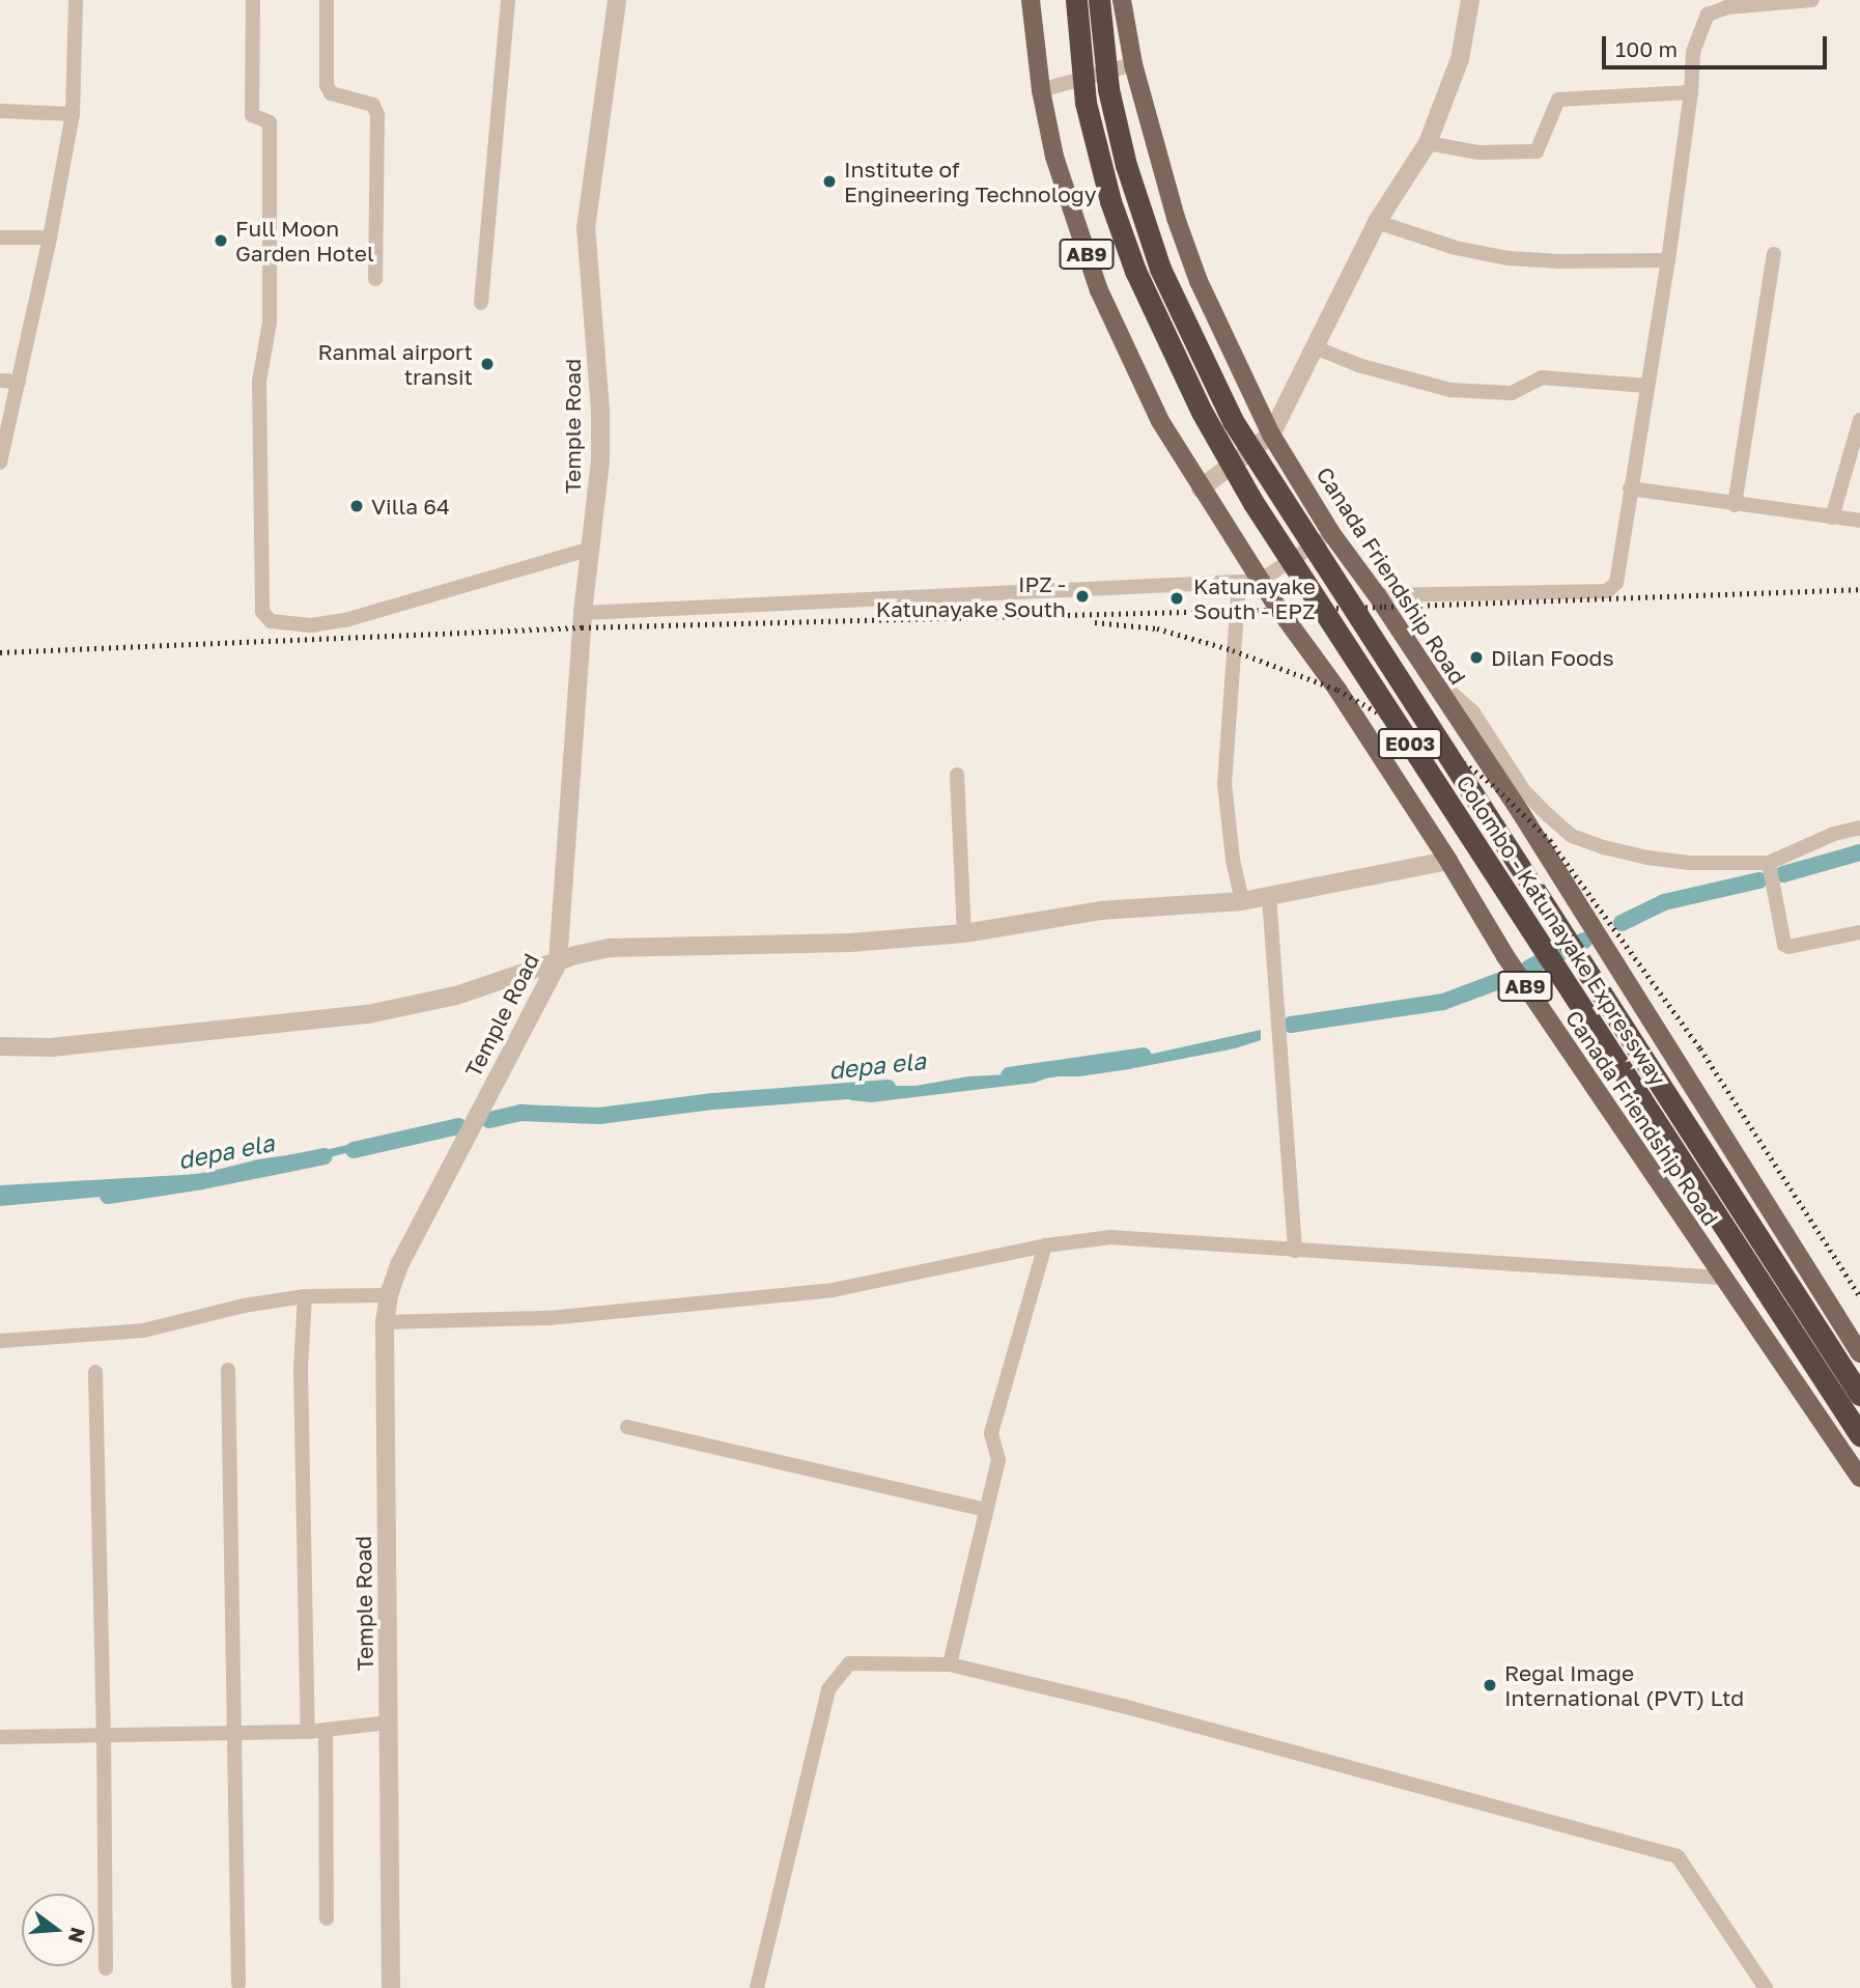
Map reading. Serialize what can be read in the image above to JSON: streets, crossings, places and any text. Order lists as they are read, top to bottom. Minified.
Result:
{"streets":{"highway":["E003","Colombo - Katunayake Expressway"],"main road":["AB9","Canada Friendship Road"],"street":["Temple Road"]},"water":["depa ela"],"places":["Institute of Engineering Technology","Full Moon Garden Hotel","Ranmal airport transit","Villa 64","IPZ - Katunayake South","Katunayake South - EPZ","Dilan Foods","Regal Image International (PVT) Ltd"],"scale_bar":"100 m","north":"right"}
